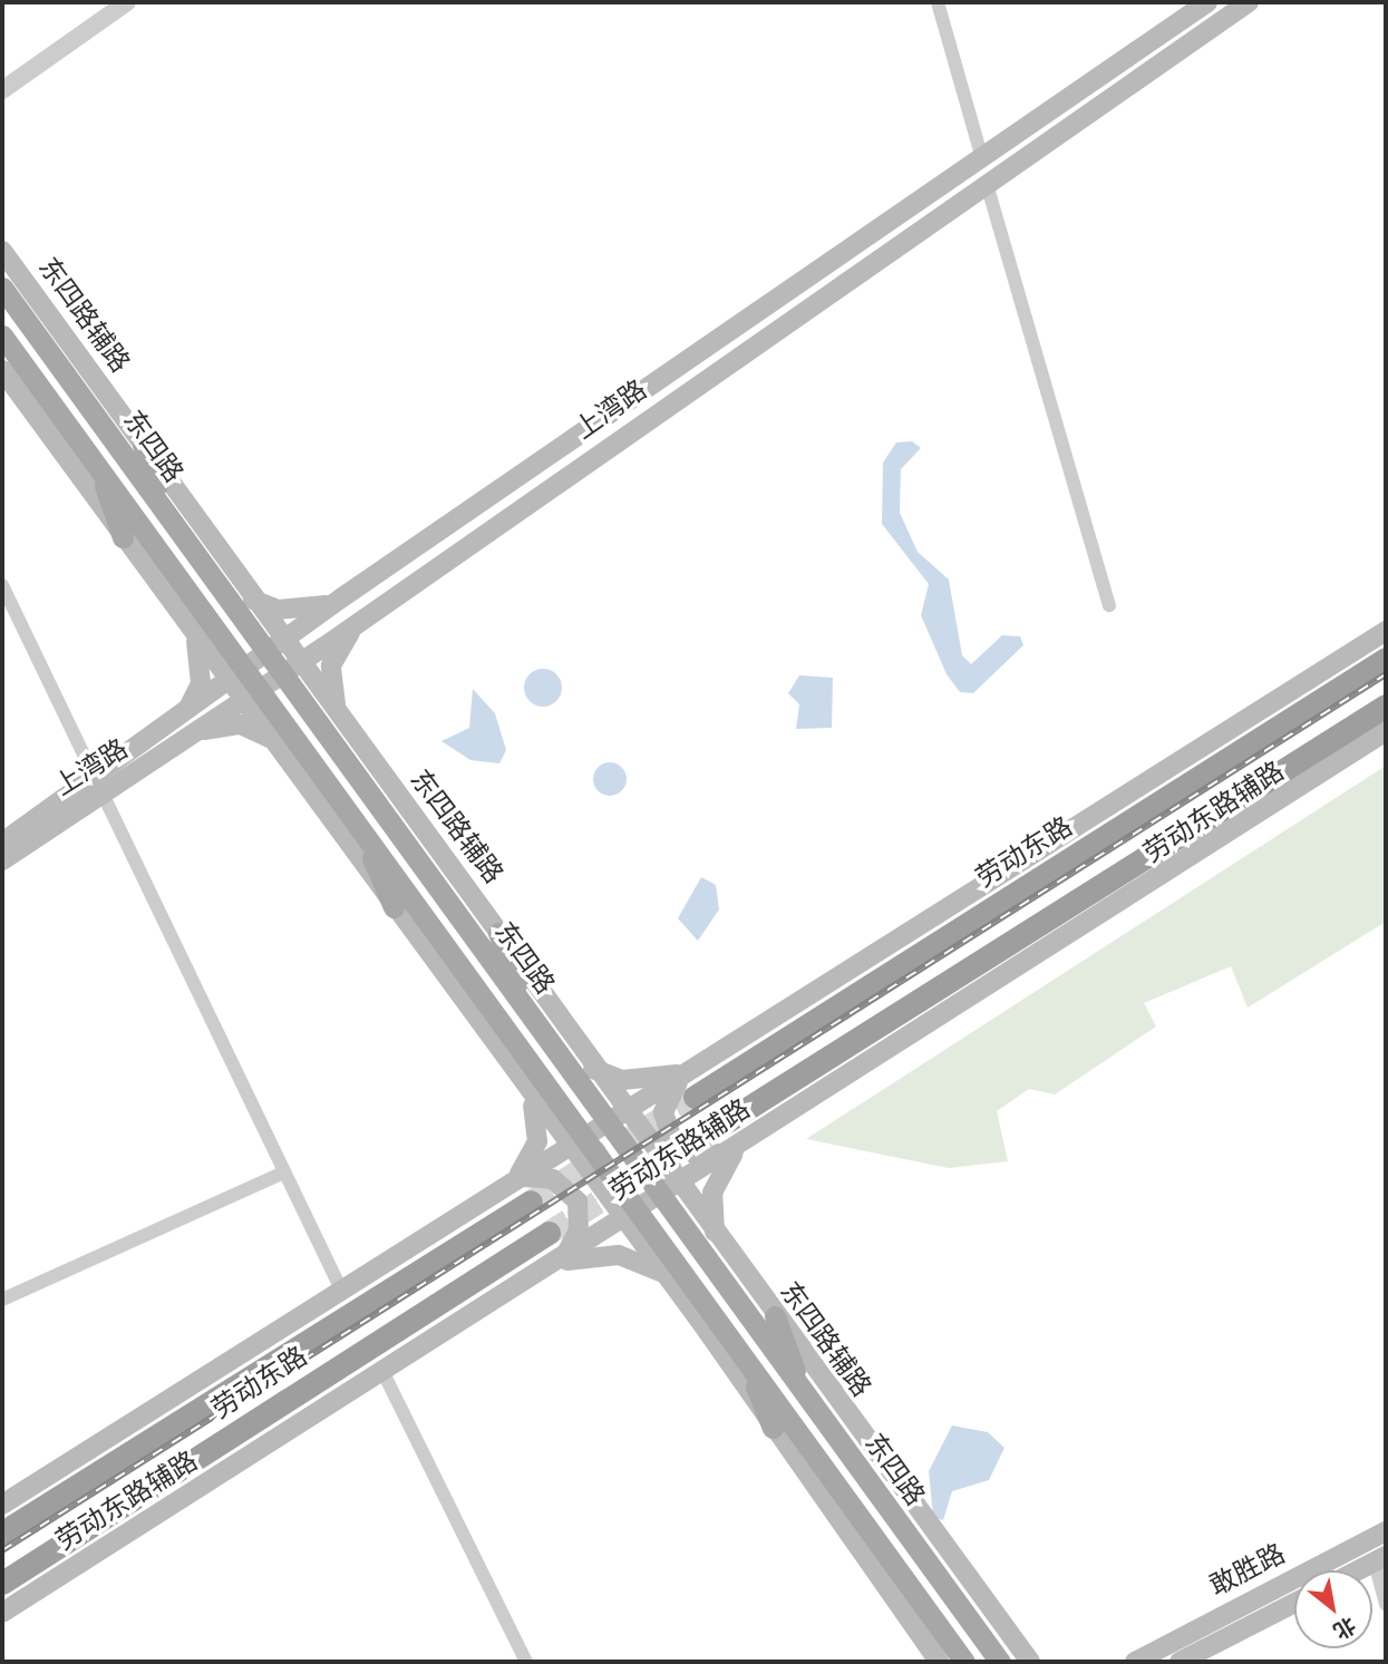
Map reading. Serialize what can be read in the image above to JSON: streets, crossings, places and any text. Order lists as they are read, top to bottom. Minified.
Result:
{"streets":{"highway":["劳动东路"],"main road":["东四路辅路","上湾路","东四路","劳动东路辅路","敢胜路"]},"crossings":[["东四路辅路","上湾路"],["东四路辅路","东四路"],["东四路辅路","劳动东路辅路"],["上湾路","东四路"],["东四路","劳动东路辅路"]],"north":"bottom right"}
